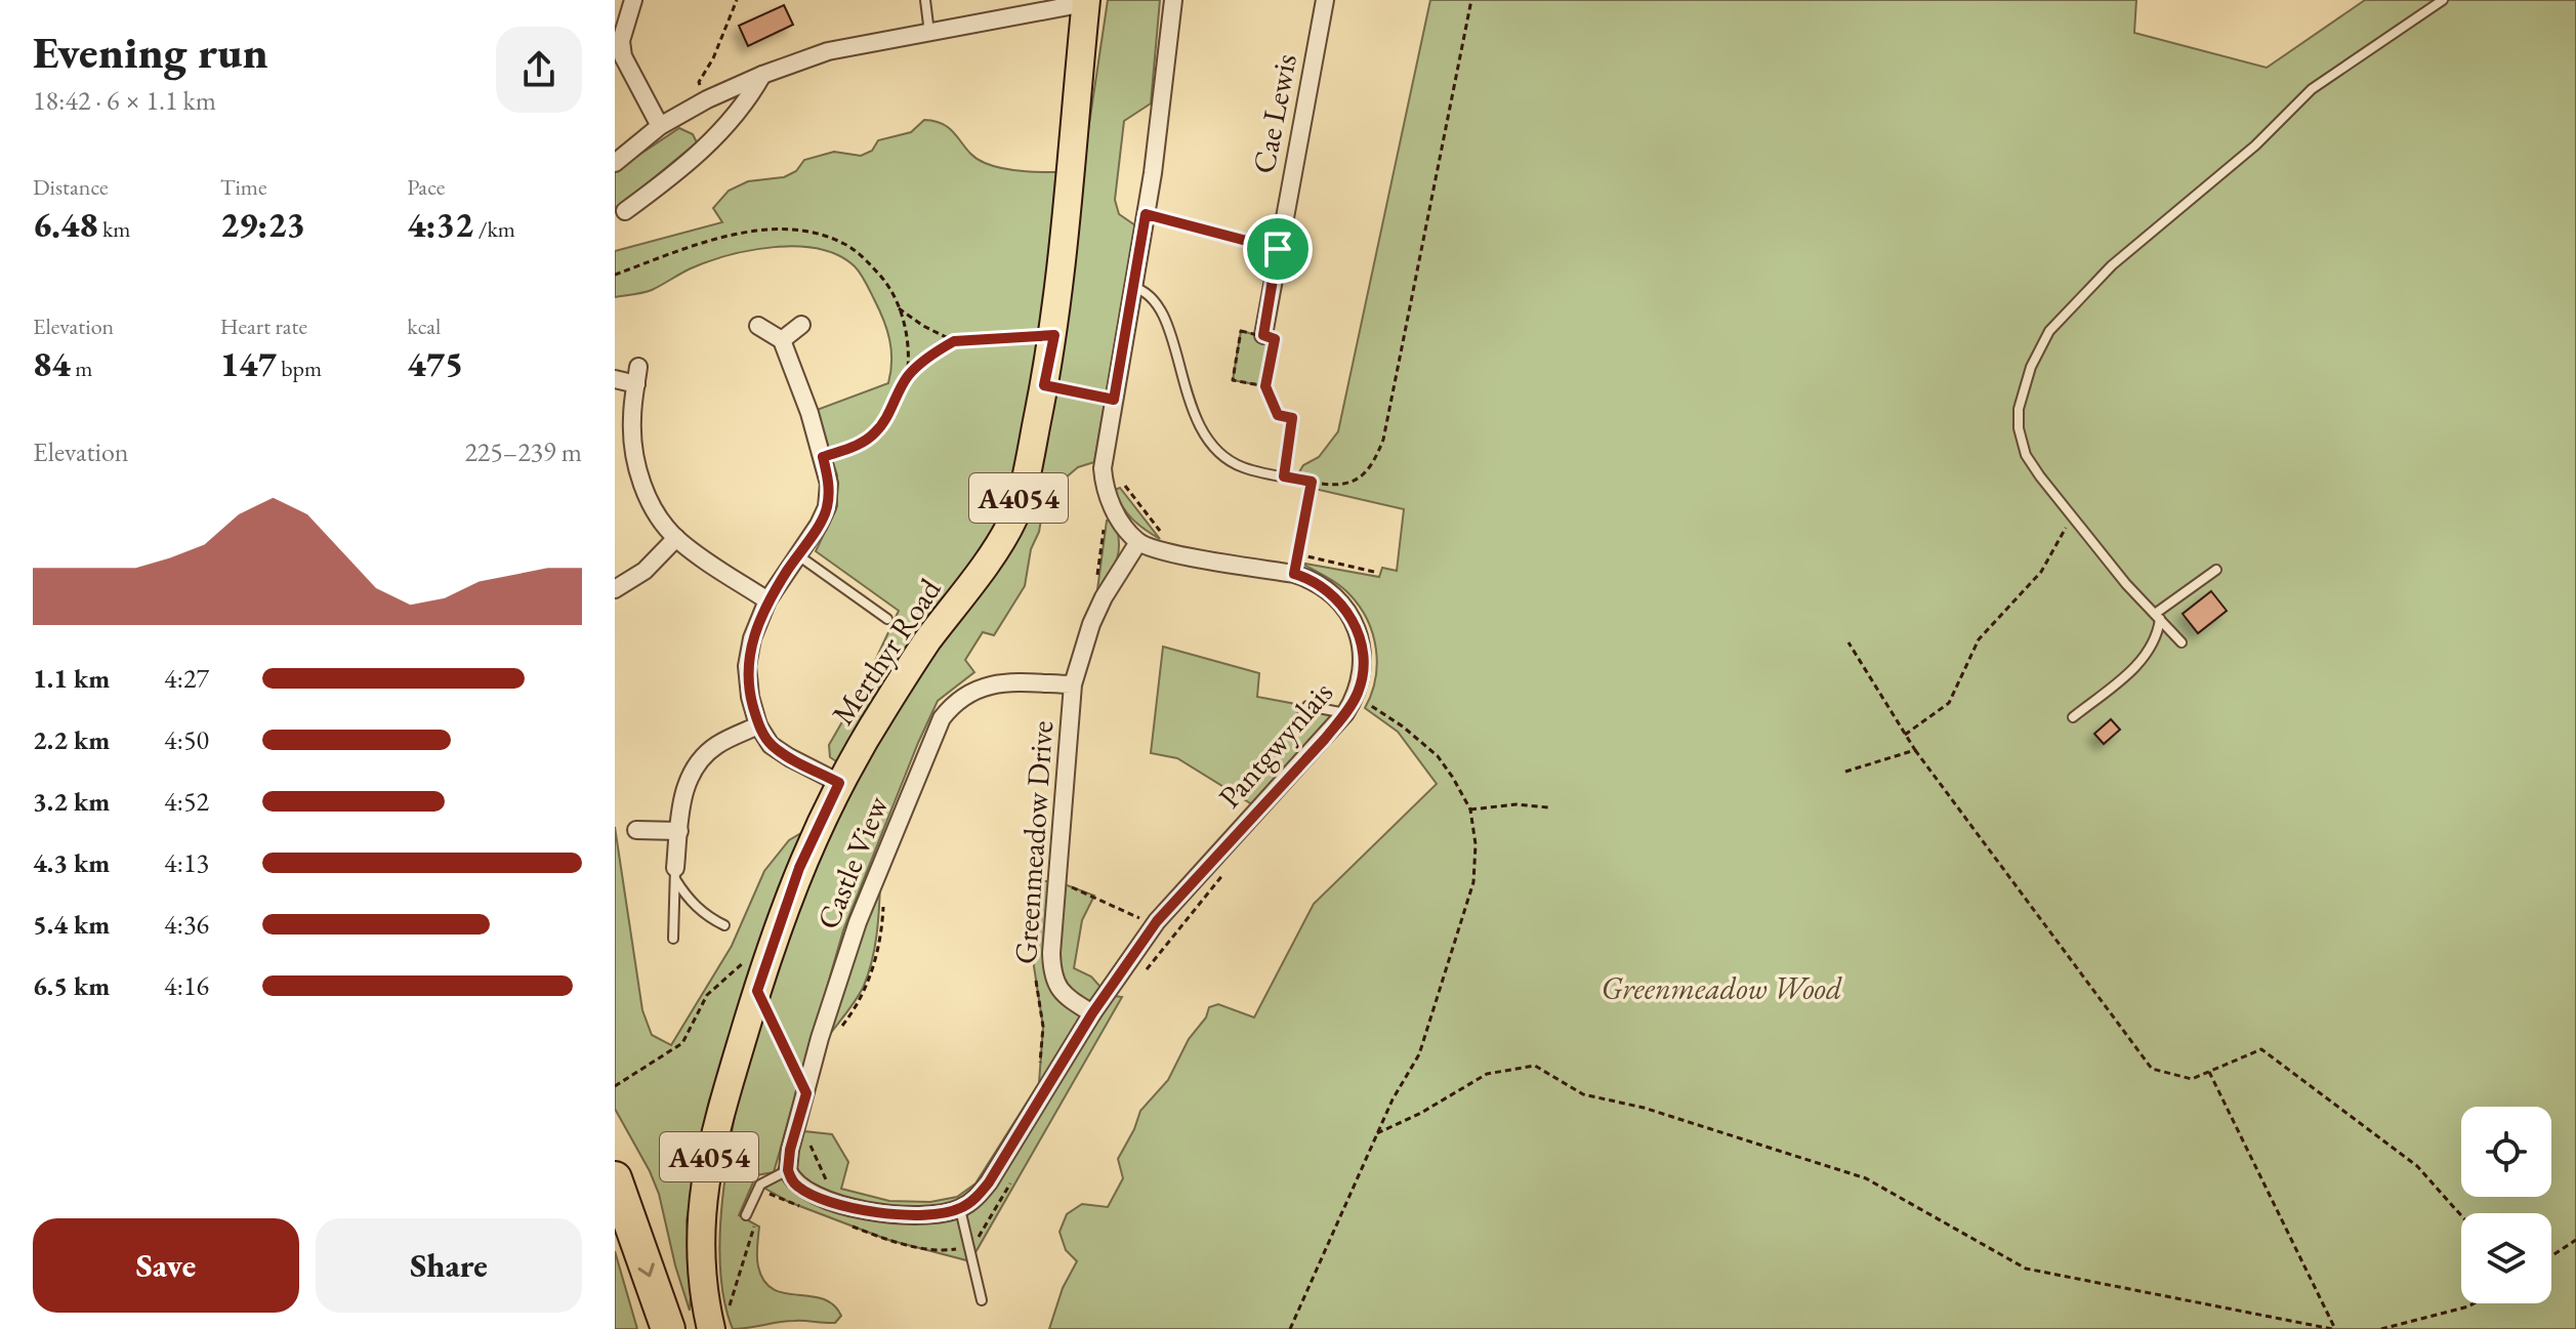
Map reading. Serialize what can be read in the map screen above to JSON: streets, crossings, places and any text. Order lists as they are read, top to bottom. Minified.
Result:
{"streets":{"main road":["A4054","Merthyr Road"],"street":["Cae Lewis","Pantgwynlais","Greenmeadow Drive","Castle View"]},"crossings":[["Pantgwynlais","Greenmeadow Drive"],["Greenmeadow Drive","Castle View"]],"parks":["Greenmeadow Wood"],"page":{"heading":["Evening run","18:42 · 6 × 1.1 km"],"stats":[["Distance","6.48 km"],["Time","29:23"],["Pace","4:32 /km"],["Elevation","84 m"],["Heart rate","147 bpm"],["kcal","475"]],"chart":["Elevation","225–239 m"],"list":[{"name":"1.1 km","note":"4:27"},{"name":"2.2 km","note":"4:50"},{"name":"3.2 km","note":"4:52"},{"name":"4.3 km","note":"4:13"},{"name":"5.4 km","note":"4:36"},{"name":"6.5 km","note":"4:16"}],"buttons":["Save","Share"]}}
